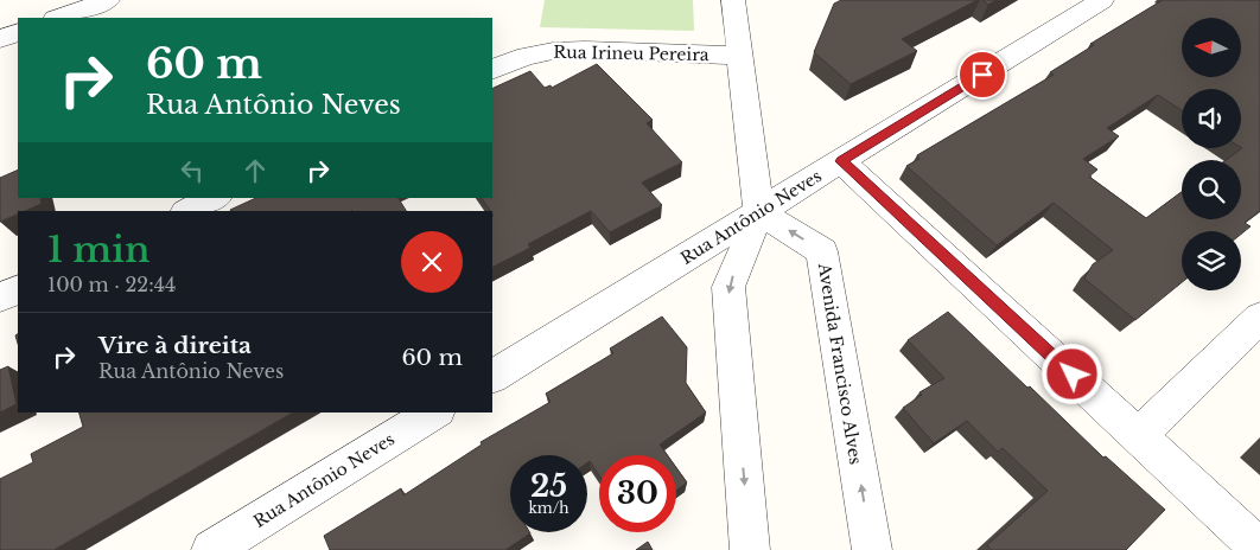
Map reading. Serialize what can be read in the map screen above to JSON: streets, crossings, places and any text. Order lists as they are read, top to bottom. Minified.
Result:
{"streets":{"street":["Rua Irineu Pereira","Rua Antônio Neves","Avenida Francisco Alves"]},"crossings":[["Rua Antônio Neves","Avenida Francisco Alves"]],"north":"left","page":{"turn":["60 m","Rua Antônio Neves"],"heading":["1 min","100 m · 22:44"],"list":[{"name":"Vire à direita","note":"Rua Antônio Neves","value":"60 m"}],"speed":"25 km/h","limit":"30"}}
